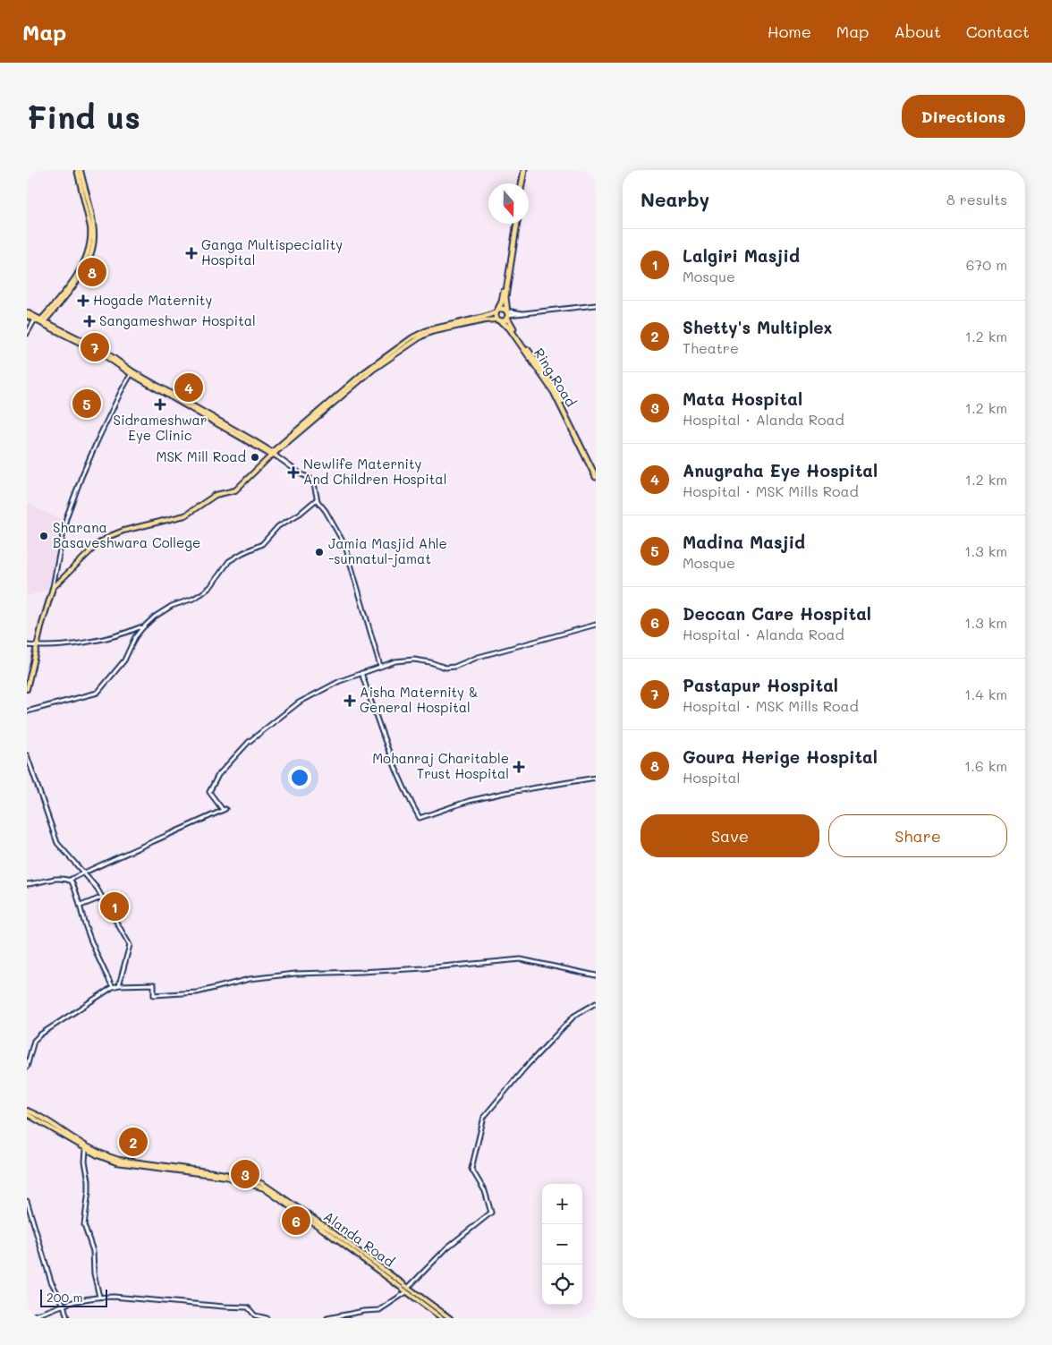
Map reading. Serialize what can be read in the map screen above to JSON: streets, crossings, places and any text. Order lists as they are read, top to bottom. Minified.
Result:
{"streets":{"highway":["Ring Road"],"main road":["Alanda Road"]},"places":{"health":["Ganga Multispeciality Hospital","Hogade Maternity","Sangameshwar Hospital","Sidrameshwar Eye Clinic","Newlife Maternity And Children Hospital","Aisha Maternity & General Hospital","Mohanraj Charitable Trust Hospital"],"other":["MSK Mill Road","Sharana Basaveshwara College","Jamia Masjid Ahle -sunnatul-jamat"]},"scale_bar":"200 m","north":"bottom","page":{"header":"Map","nav":["Home","Map","About","Contact"],"buttons":["Directions",["Save","Share"]],"title":"Find us","heading":["Nearby","8 results"],"list":[{"mark":"1","name":"Lalgiri Masjid","note":"Mosque","value":"670 m"},{"mark":"2","name":"Shetty's Multiplex","note":"Theatre","value":"1.2 km"},{"mark":"3","name":"Mata Hospital","note":"Hospital · Alanda Road","value":"1.2 km"},{"mark":"4","name":"Anugraha Eye Hospital","note":"Hospital · MSK Mills Road","value":"1.2 km"},{"mark":"5","name":"Madina Masjid","note":"Mosque","value":"1.3 km"},{"mark":"6","name":"Deccan Care Hospital","note":"Hospital · Alanda Road","value":"1.3 km"},{"mark":"7","name":"Pastapur Hospital","note":"Hospital · MSK Mills Road","value":"1.4 km"},{"mark":"8","name":"Goura Herige Hospital","note":"Hospital","value":"1.6 km"}],"pins":["8","7","4","5","1","2","3","6"],"map_buttons":["+","−"],"scale":"200 m"}}
